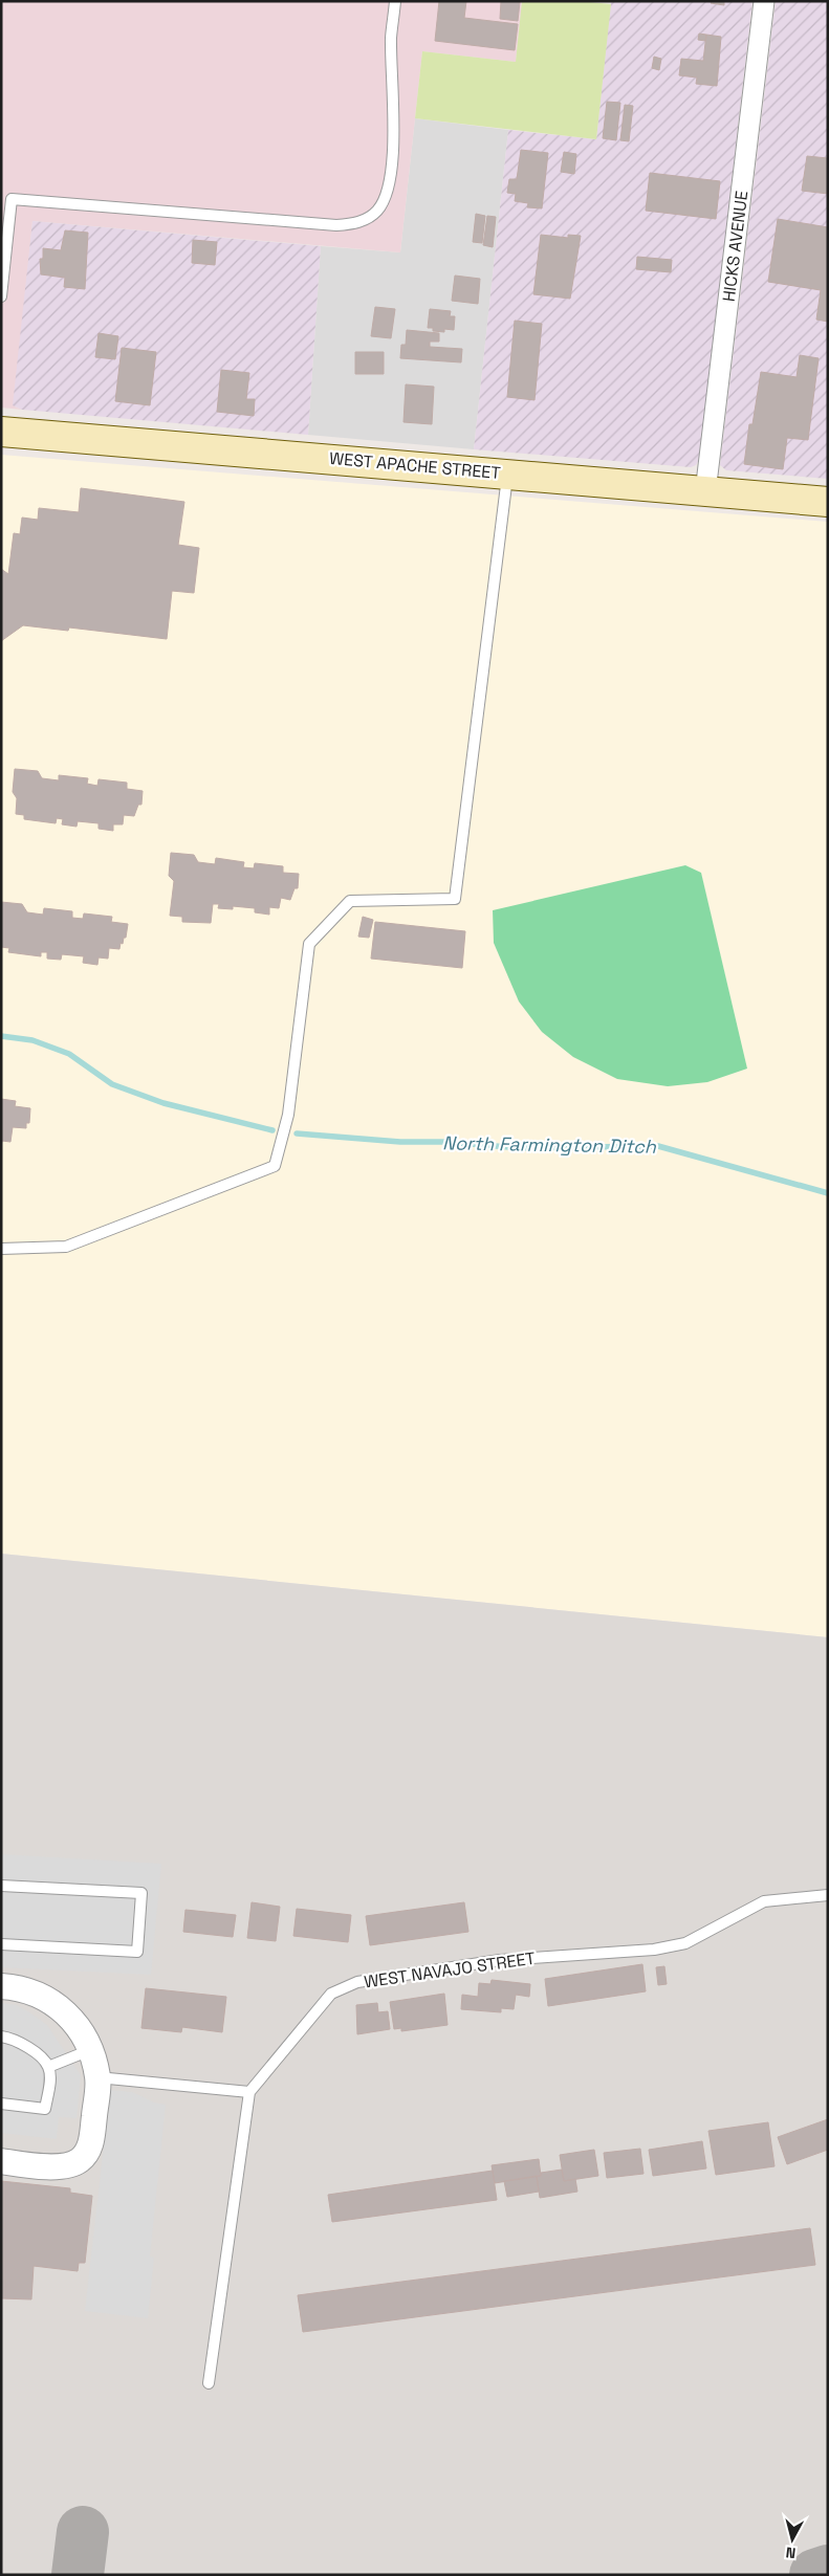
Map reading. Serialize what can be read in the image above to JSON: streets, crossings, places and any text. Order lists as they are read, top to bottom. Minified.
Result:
{"streets":{"main road":["WEST APACHE STREET"],"street":["HICKS AVENUE"],"lane":["WEST NAVAJO STREET"]},"crossings":[["HICKS AVENUE","WEST APACHE STREET"]],"water":["North Farmington Ditch"],"north":"bottom"}
